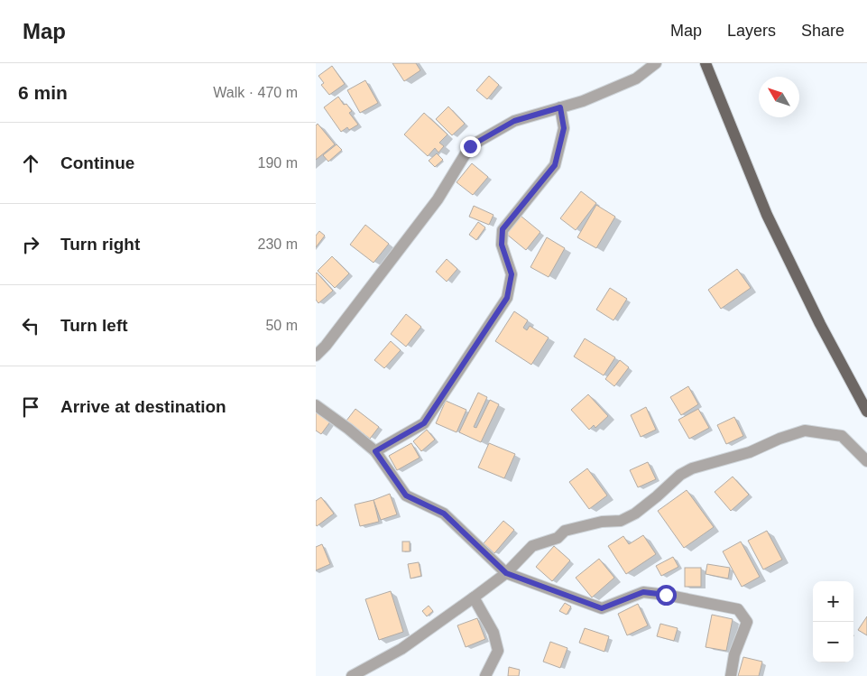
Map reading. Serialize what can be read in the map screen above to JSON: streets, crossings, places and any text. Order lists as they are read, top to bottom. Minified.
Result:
{"north":"top left","page":{"header":"Map","nav":["Map","Layers","Share"],"heading":["6 min","Walk · 470 m"],"list":[["Continue","190 m"],["Turn right","230 m"],["Turn left","50 m"],"Arrive at destination"],"map_buttons":["+","−"]}}
